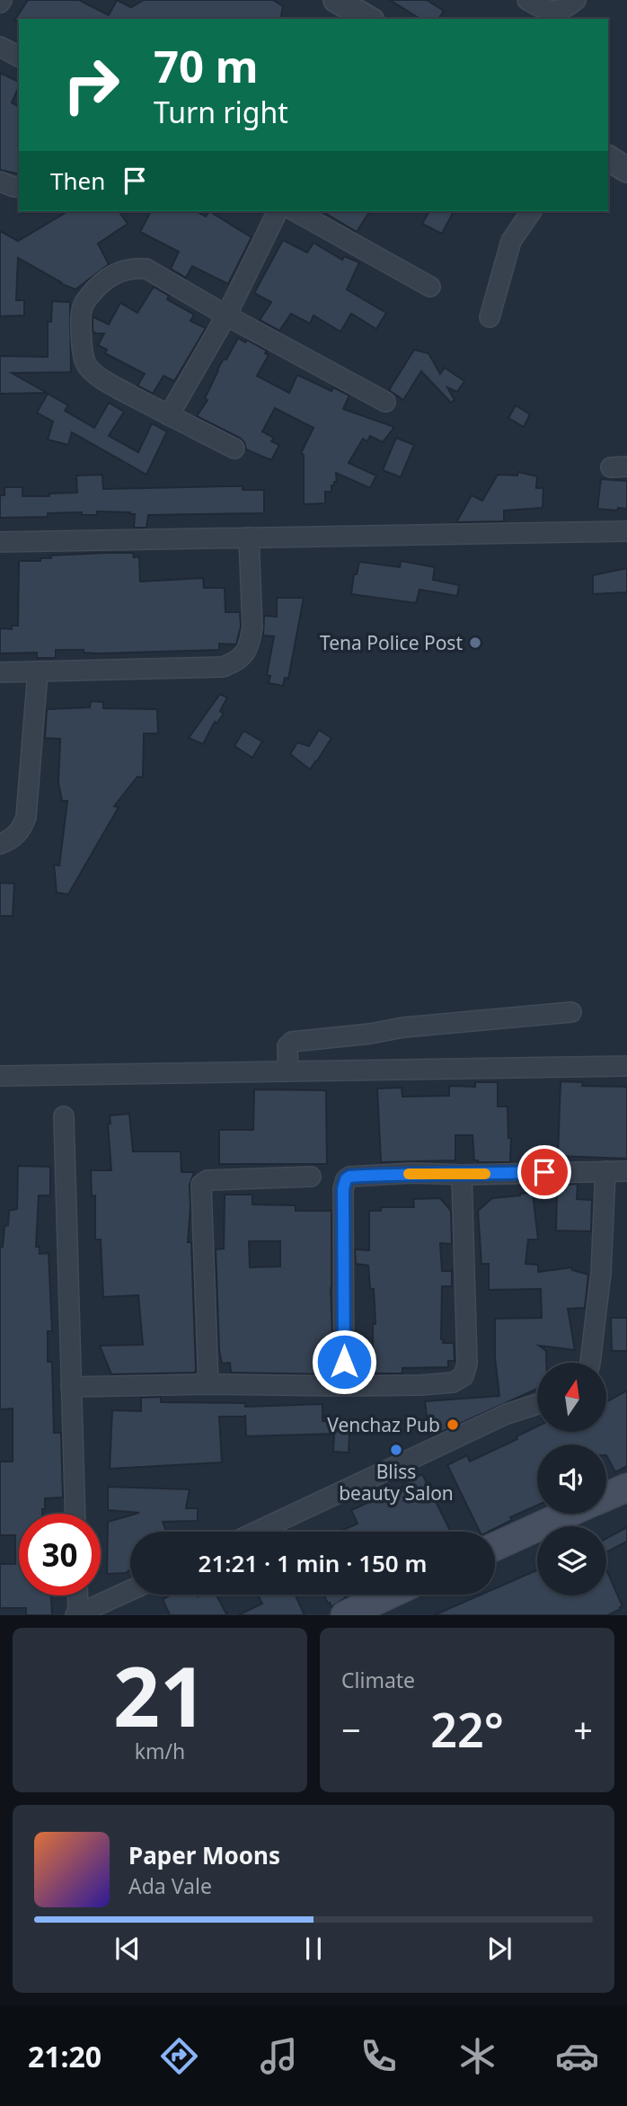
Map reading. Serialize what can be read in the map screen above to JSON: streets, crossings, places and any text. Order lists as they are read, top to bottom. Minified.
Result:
{"places":["Tena Police Post","Venchaz Pub","Bliss beauty Salon"],"north":"top","page":{"turn":["70 m","Turn right"],"then":"Then","limit":"30","trip":"21:21 · 1 min · 150 m","tile":[["21","km/h"],"Climate"],"heat":["−","22°","+"],"song":["Paper Moons","Ada Vale"],"tabs":"21:20"}}
